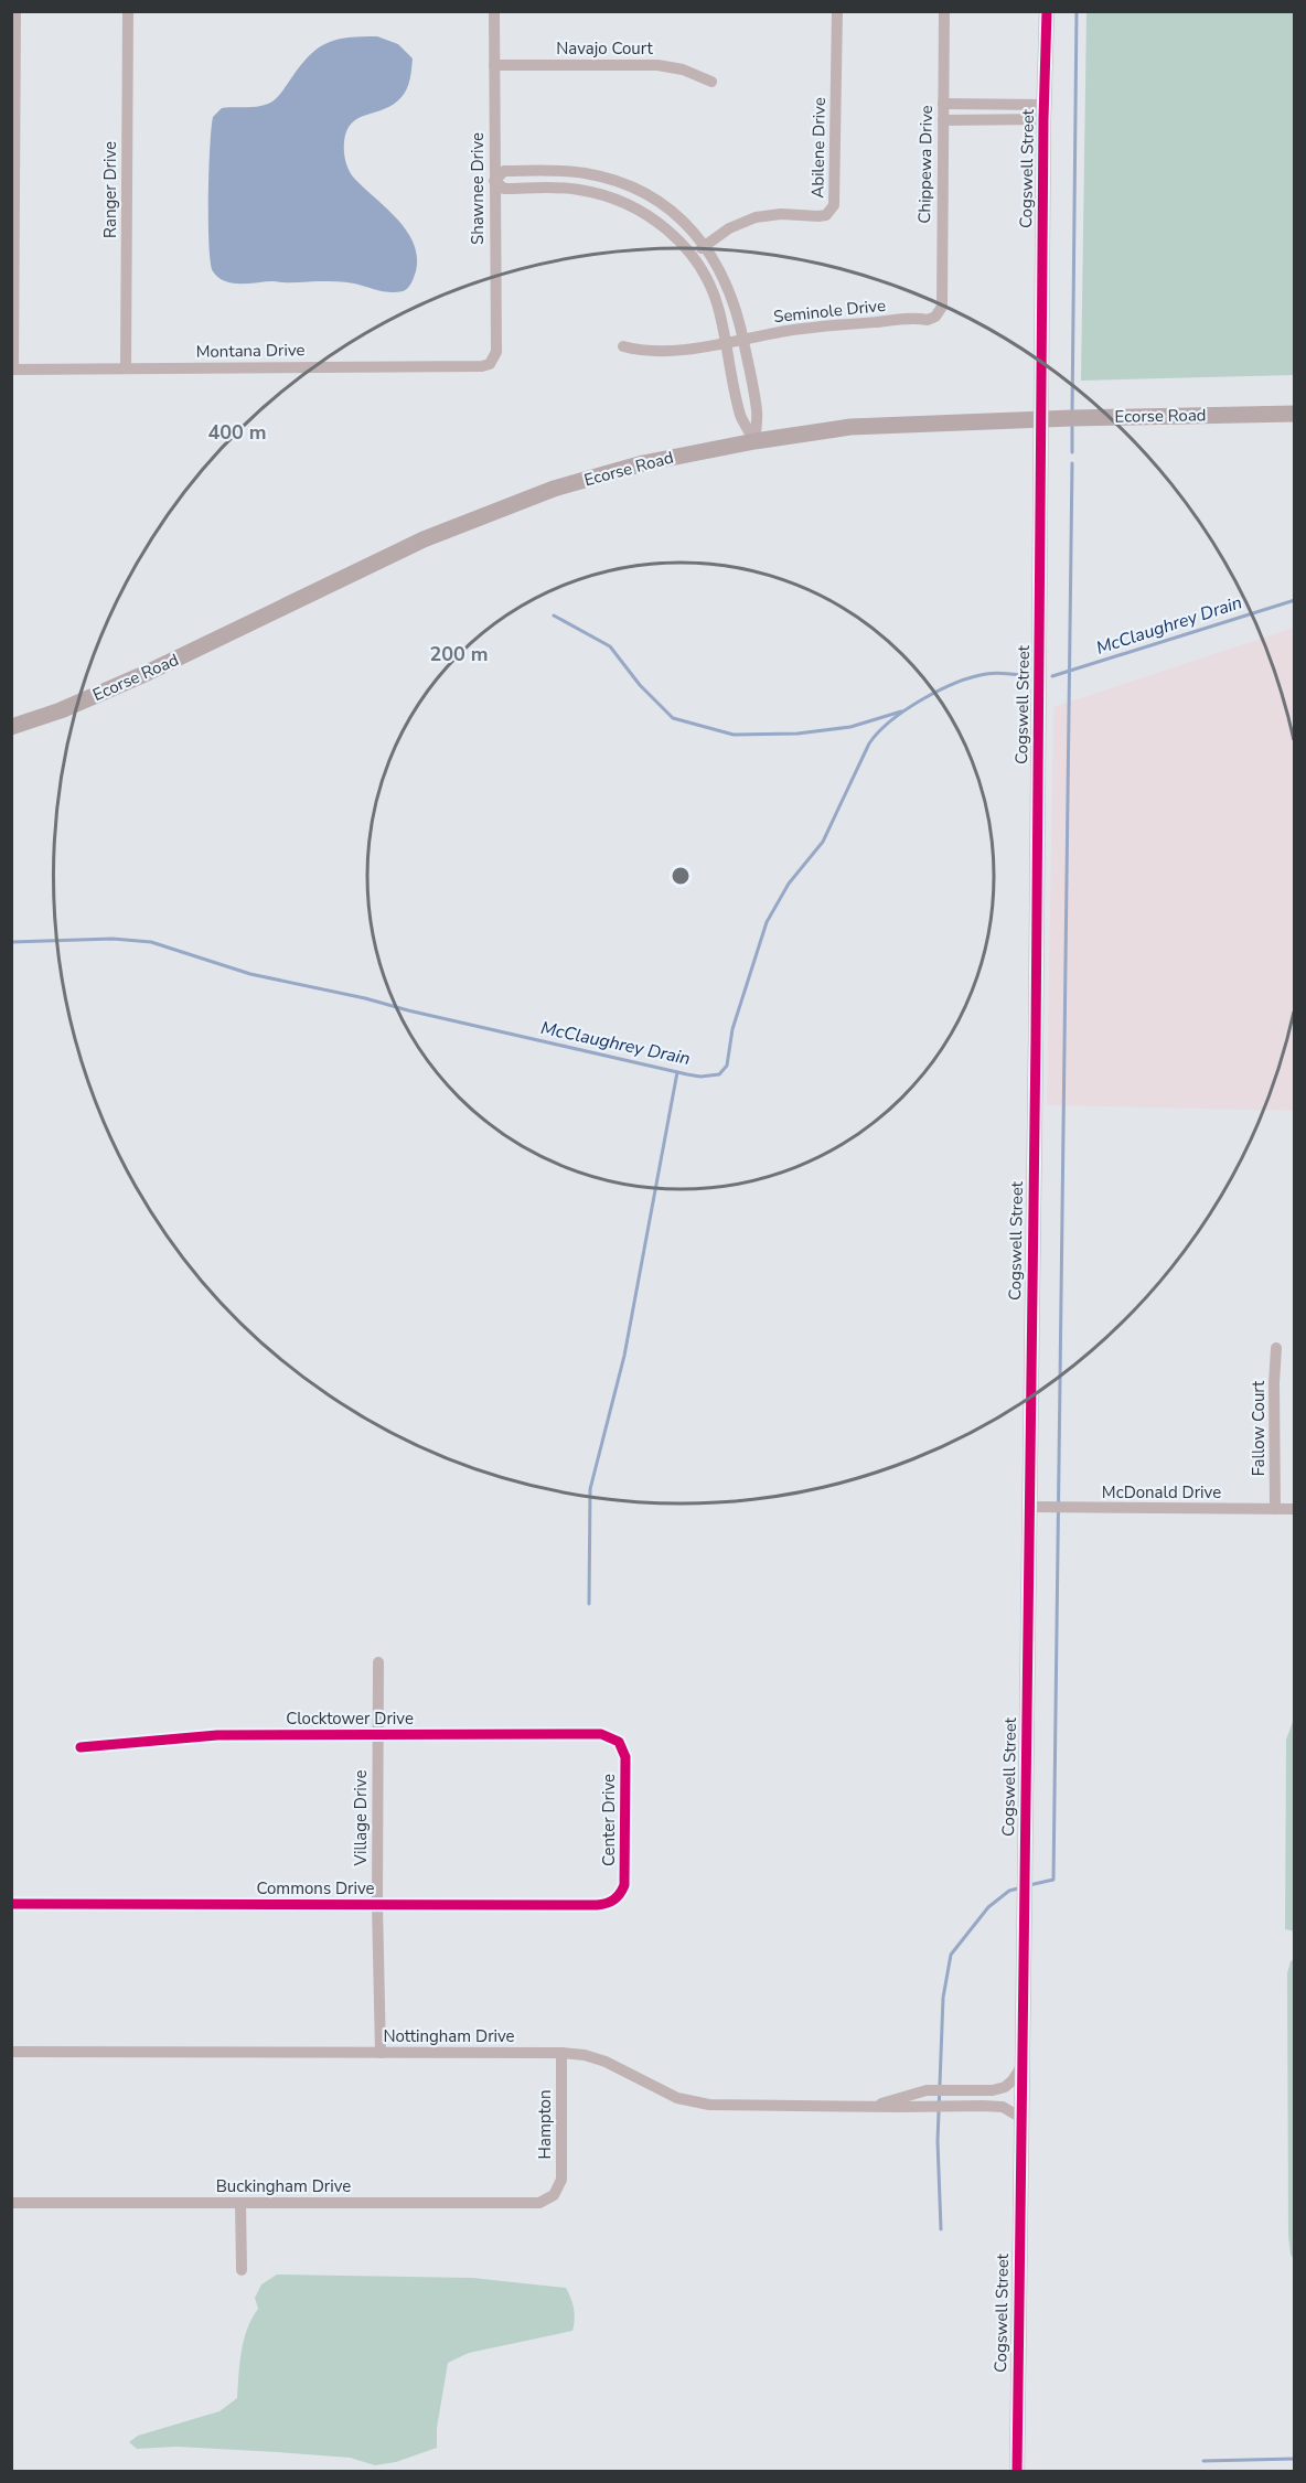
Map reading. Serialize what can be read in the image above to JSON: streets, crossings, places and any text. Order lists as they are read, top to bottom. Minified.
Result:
{"streets":{"main road":["Ecorse Road"],"street":["Navajo Court","Abilene Drive","Chippewa Drive","Cogswell Street","Shawnee Drive","Ranger Drive","Seminole Drive","Montana Drive","Fallow Court","McDonald Drive","Clocktower Drive","Village Drive","Center Drive","Commons Drive","Nottingham Drive","Hampton","Buckingham Drive"]},"crossings":[["Navajo Court","Shawnee Drive"],["Chippewa Drive","Seminole Drive"],["Cogswell Street","Ecorse Road"],["Cogswell Street","McDonald Drive"],["Cogswell Street","Nottingham Drive"],["Shawnee Drive","Montana Drive"],["Ranger Drive","Montana Drive"],["Fallow Court","McDonald Drive"],["Clocktower Drive","Village Drive"],["Clocktower Drive","Center Drive"],["Village Drive","Commons Drive"],["Village Drive","Nottingham Drive"],["Center Drive","Commons Drive"],["Nottingham Drive","Hampton"],["Hampton","Buckingham Drive"]],"water":["McClaughrey Drain"],"rings":["400 m","200 m"]}
